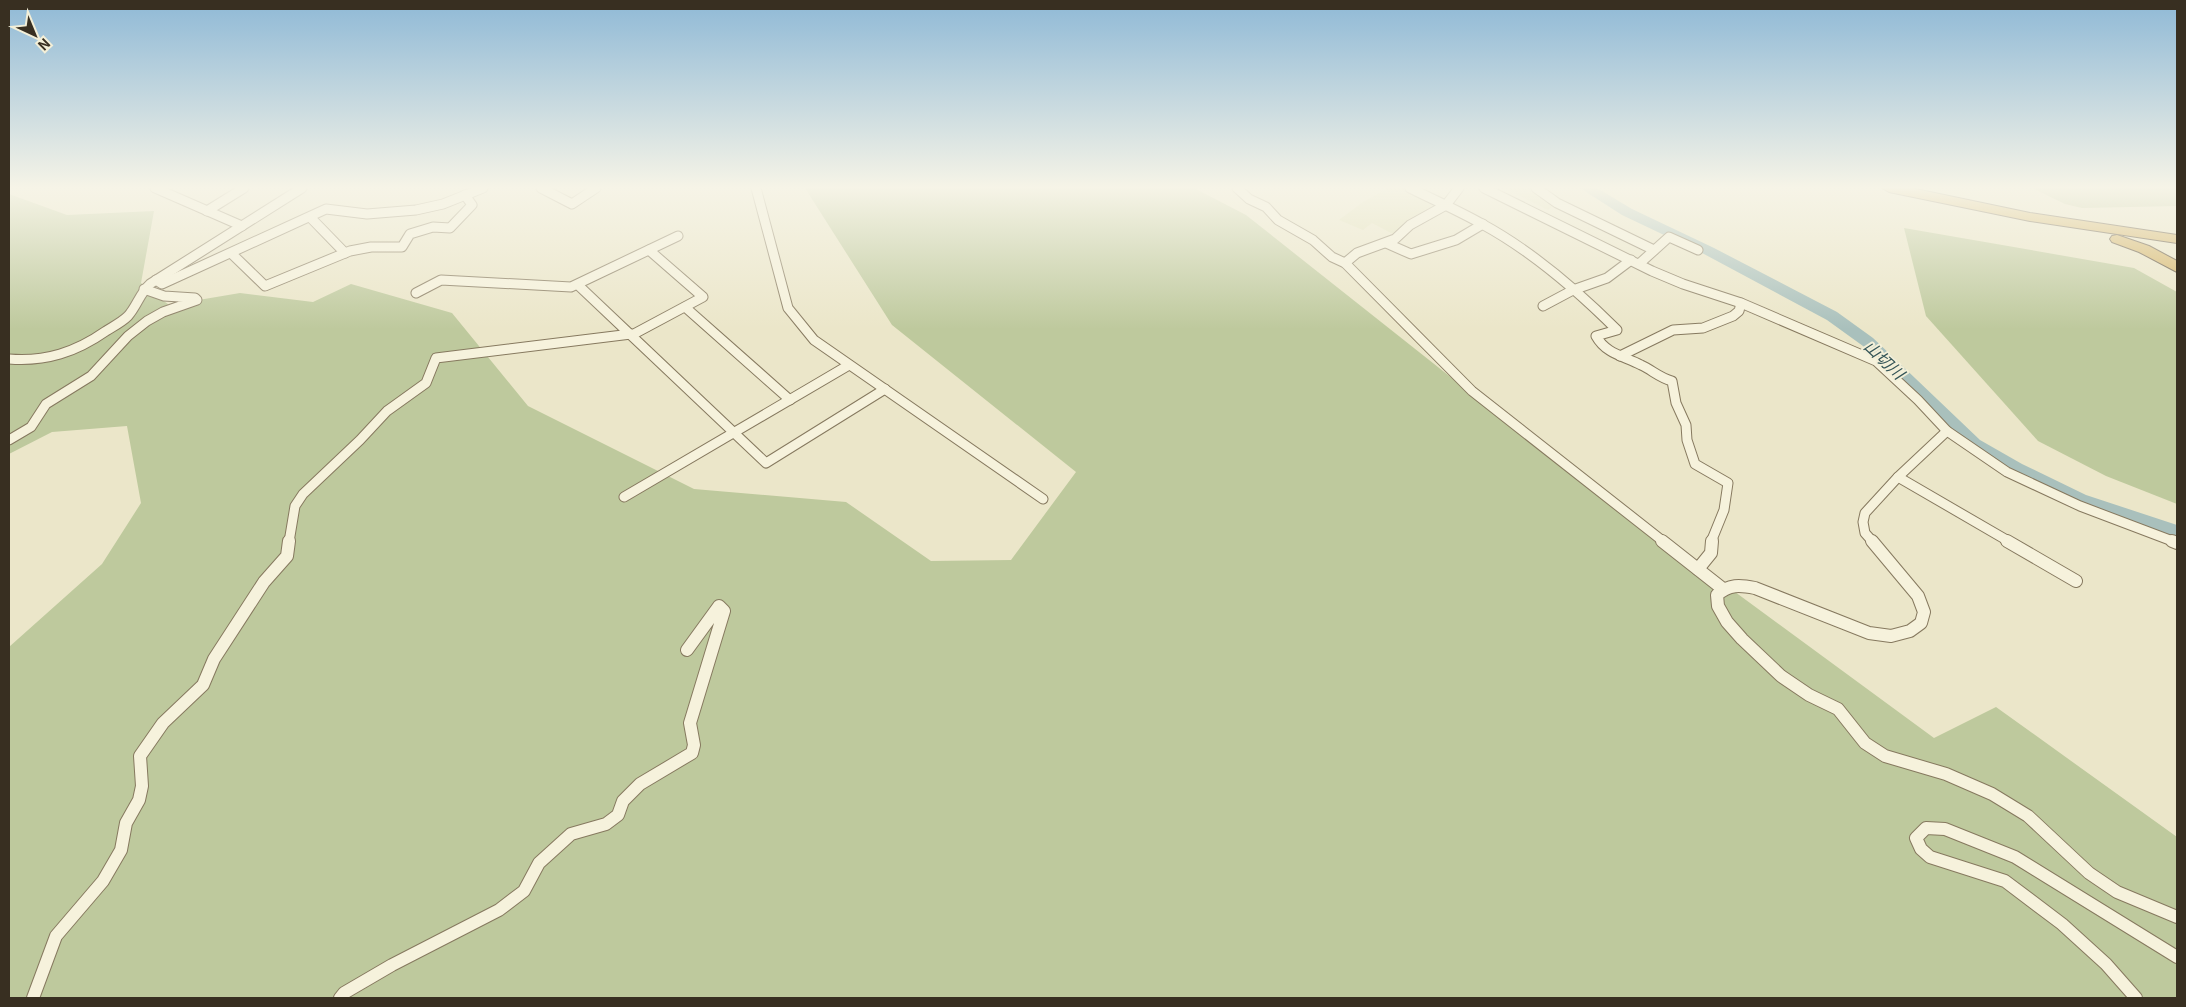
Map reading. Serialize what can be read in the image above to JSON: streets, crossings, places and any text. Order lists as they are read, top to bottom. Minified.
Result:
{"water":["山切川"],"north":"bottom right"}
